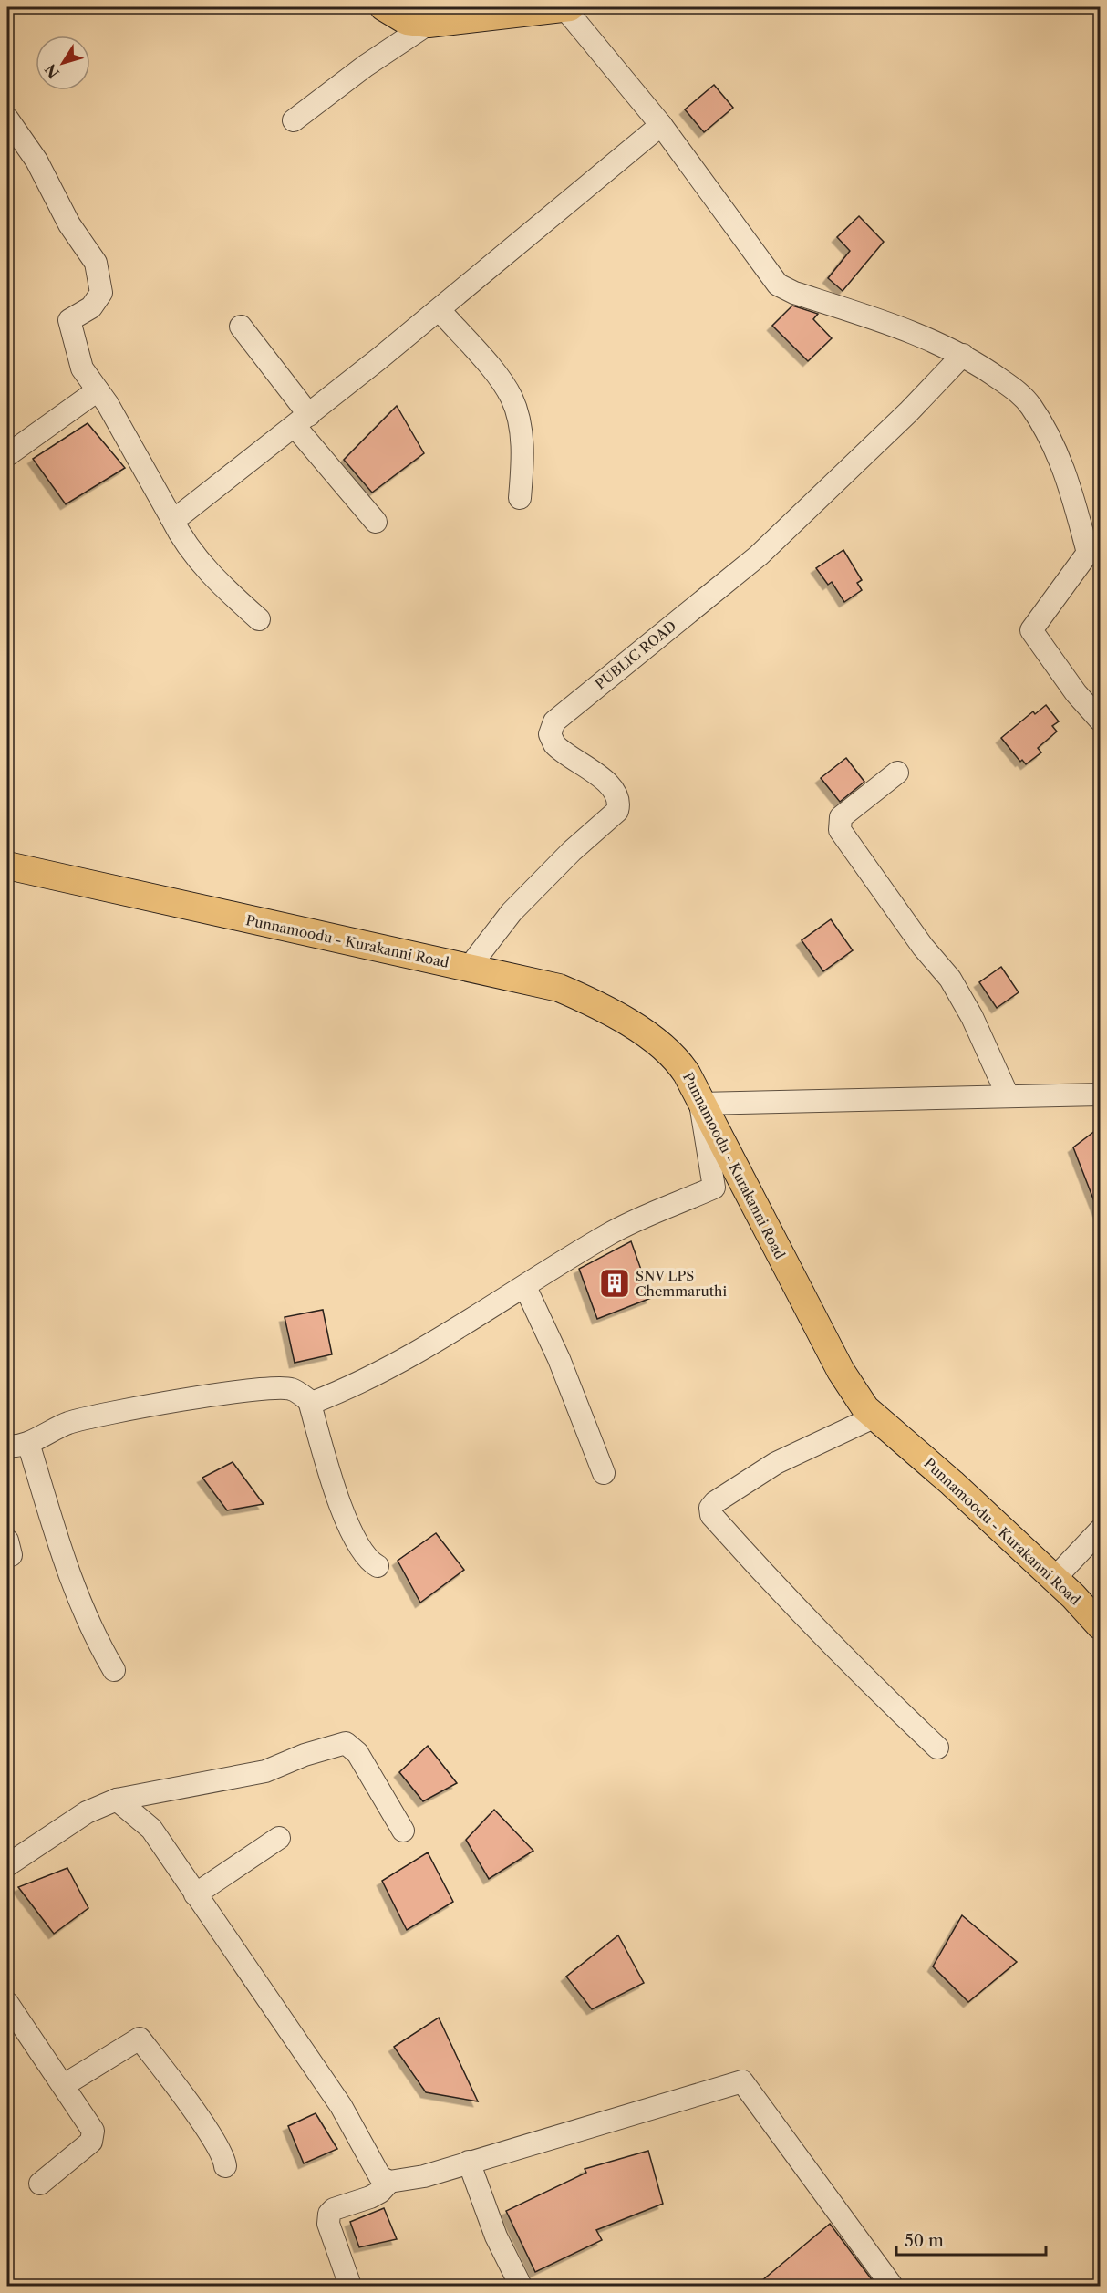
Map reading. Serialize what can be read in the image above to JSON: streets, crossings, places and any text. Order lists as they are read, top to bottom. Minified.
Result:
{"streets":{"main road":["Punnamoodu - Kurakanni Road"],"street":["PUBLIC ROAD"]},"crossings":[["PUBLIC ROAD","Punnamoodu - Kurakanni Road"]],"places":{"building":["SNV LPS Chemmaruthi"]},"scale_bar":"50 m","north":"bottom left"}
